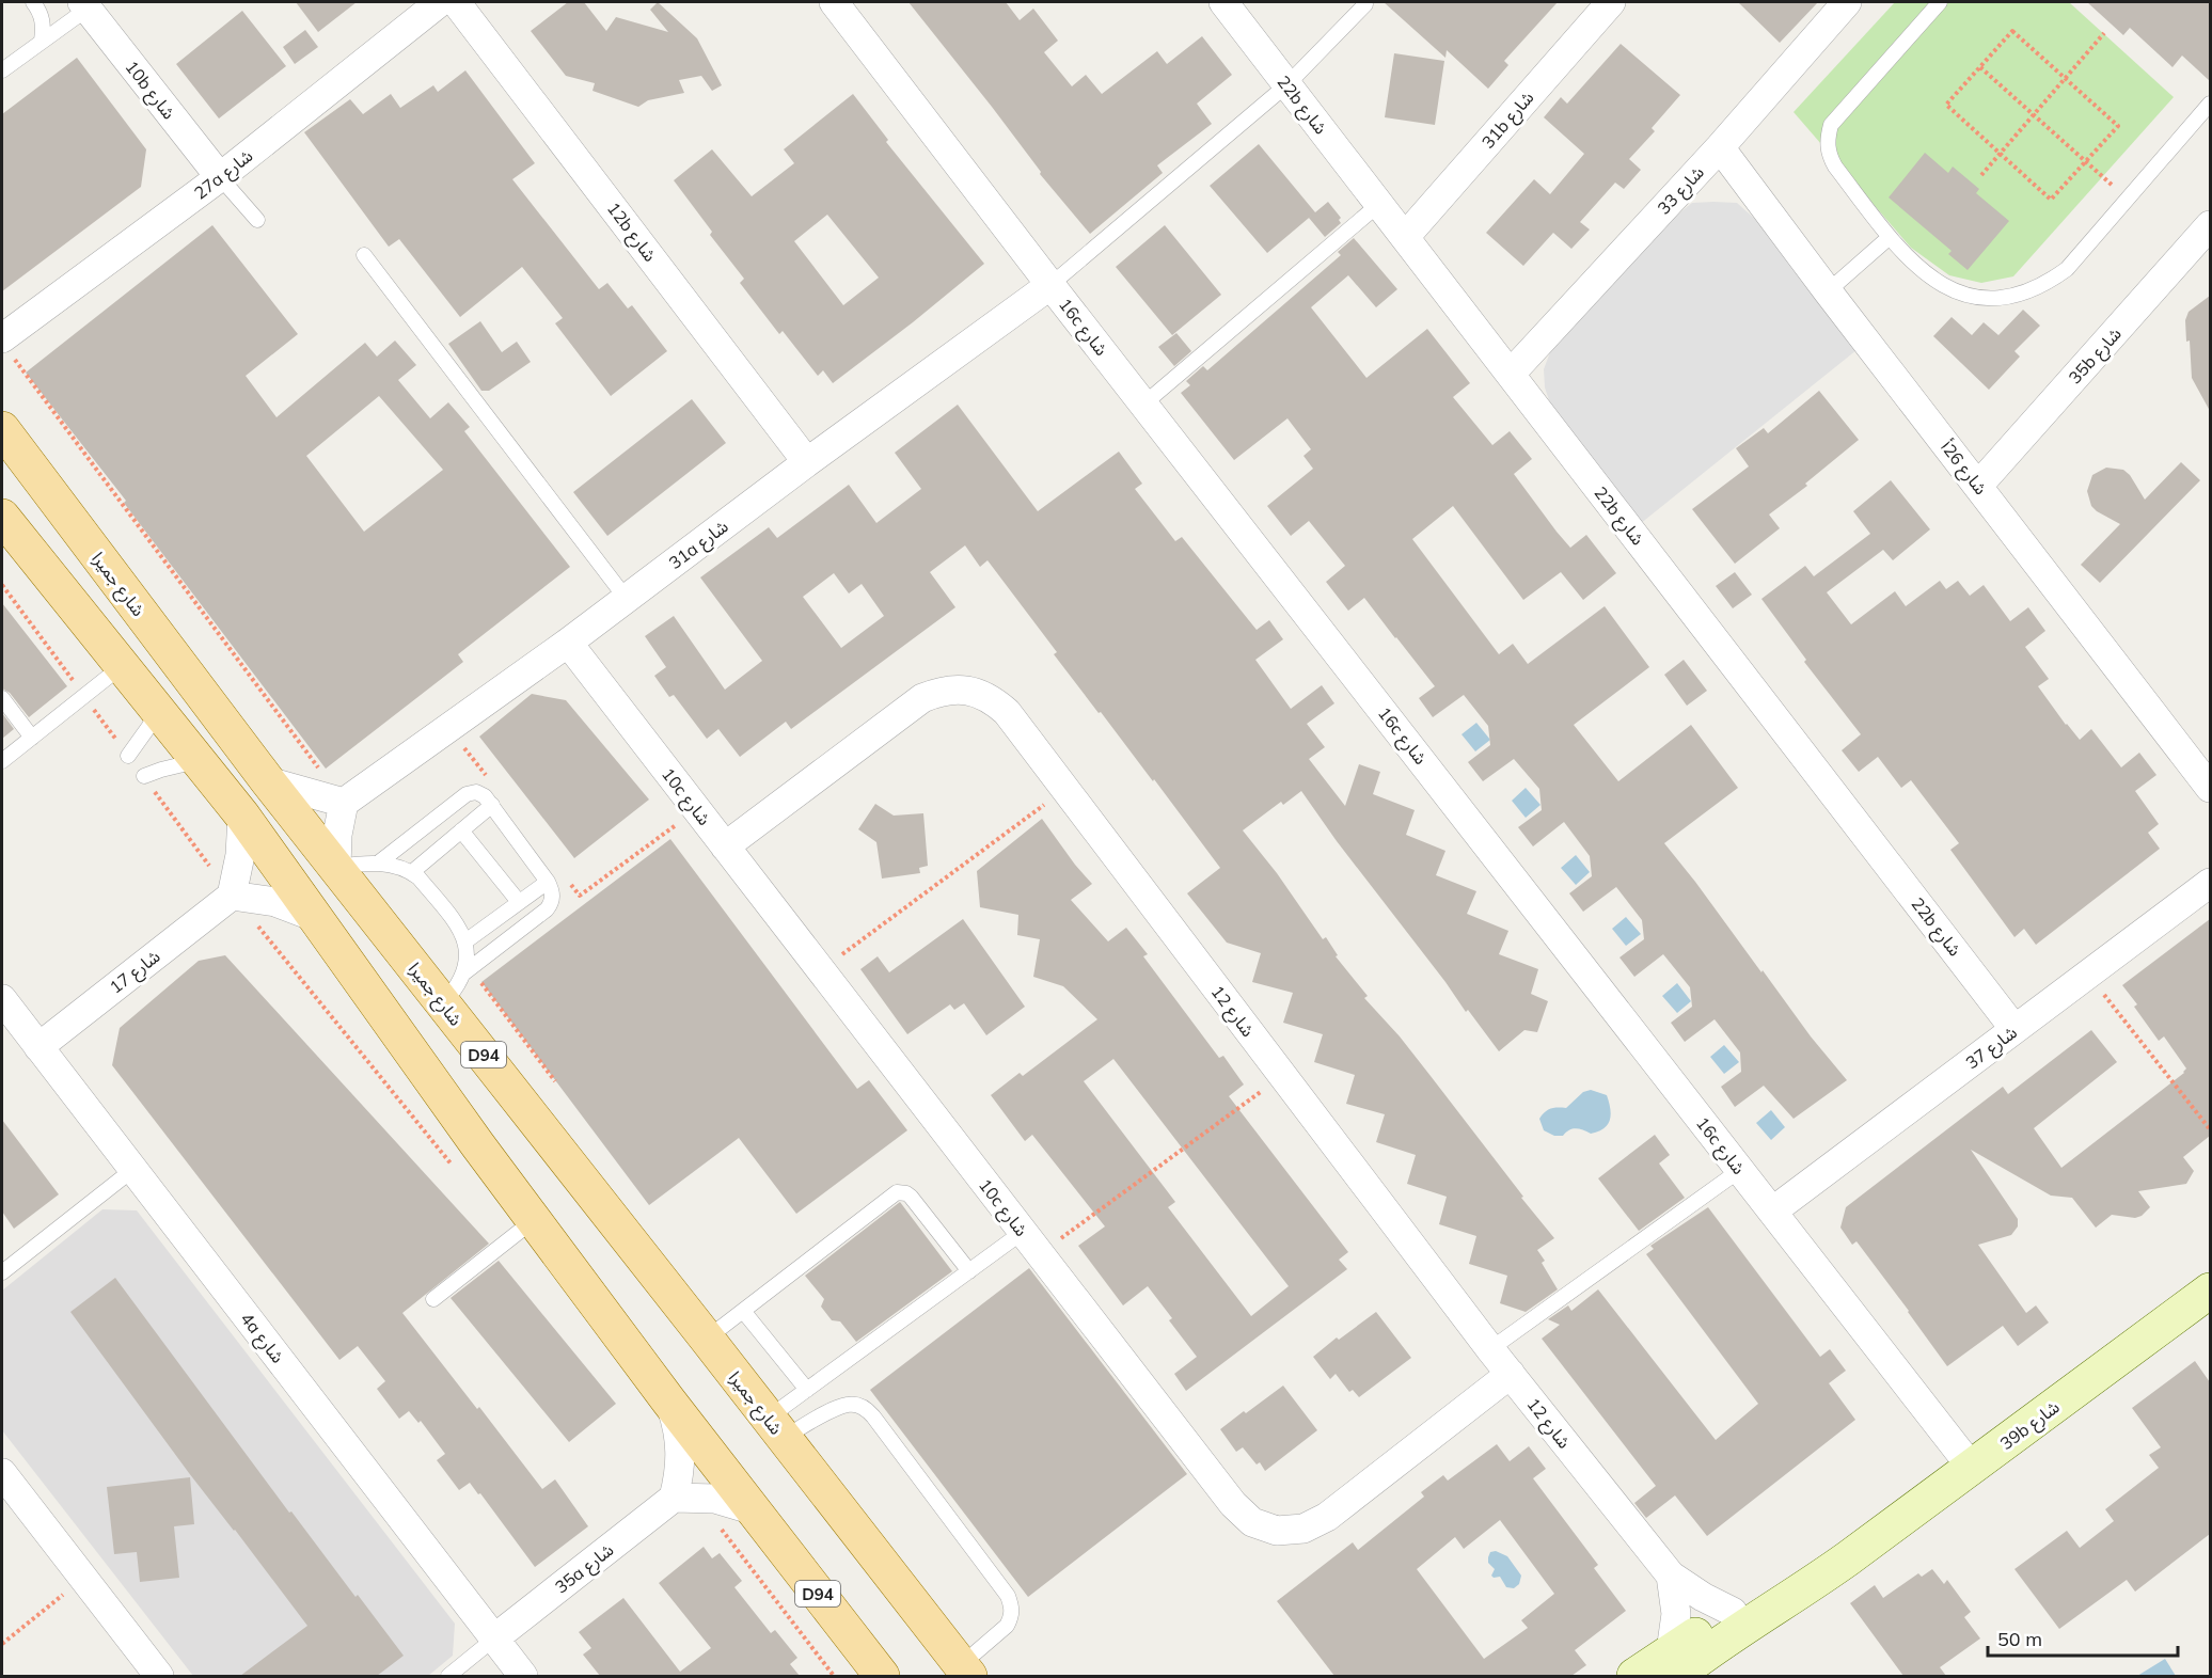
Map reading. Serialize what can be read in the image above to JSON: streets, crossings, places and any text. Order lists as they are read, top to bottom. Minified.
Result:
{"streets":{"main road":["شارع جميرا","D94"],"street":["10b شارع","22b شارع","31b شارع","27a شارع","شارع 33","12b شارع","16c شارع","35b شارع","شارع 26أ","31a شارع","10c شارع","شارع 17","شارع 12","شارع 37","4a شارع","39b شارع","35a شارع"]},"crossings":[["10b شارع","27a شارع"],["22b شارع","31b شارع"],["22b شارع","شارع 33"],["22b شارع","شارع 37"],["شارع 33","شارع 26أ"],["12b شارع","31a شارع"],["16c شارع","31a شارع"],["16c شارع","شارع 37"],["16c شارع","39b شارع"],["35b شارع","شارع 26أ"],["31a شارع","10c شارع"],["10c شارع","شارع 12"],["شارع 17","4a شارع"],["شارع 12","39b شارع"],["4a شارع","35a شارع"]],"scale_bar":"50 m"}
